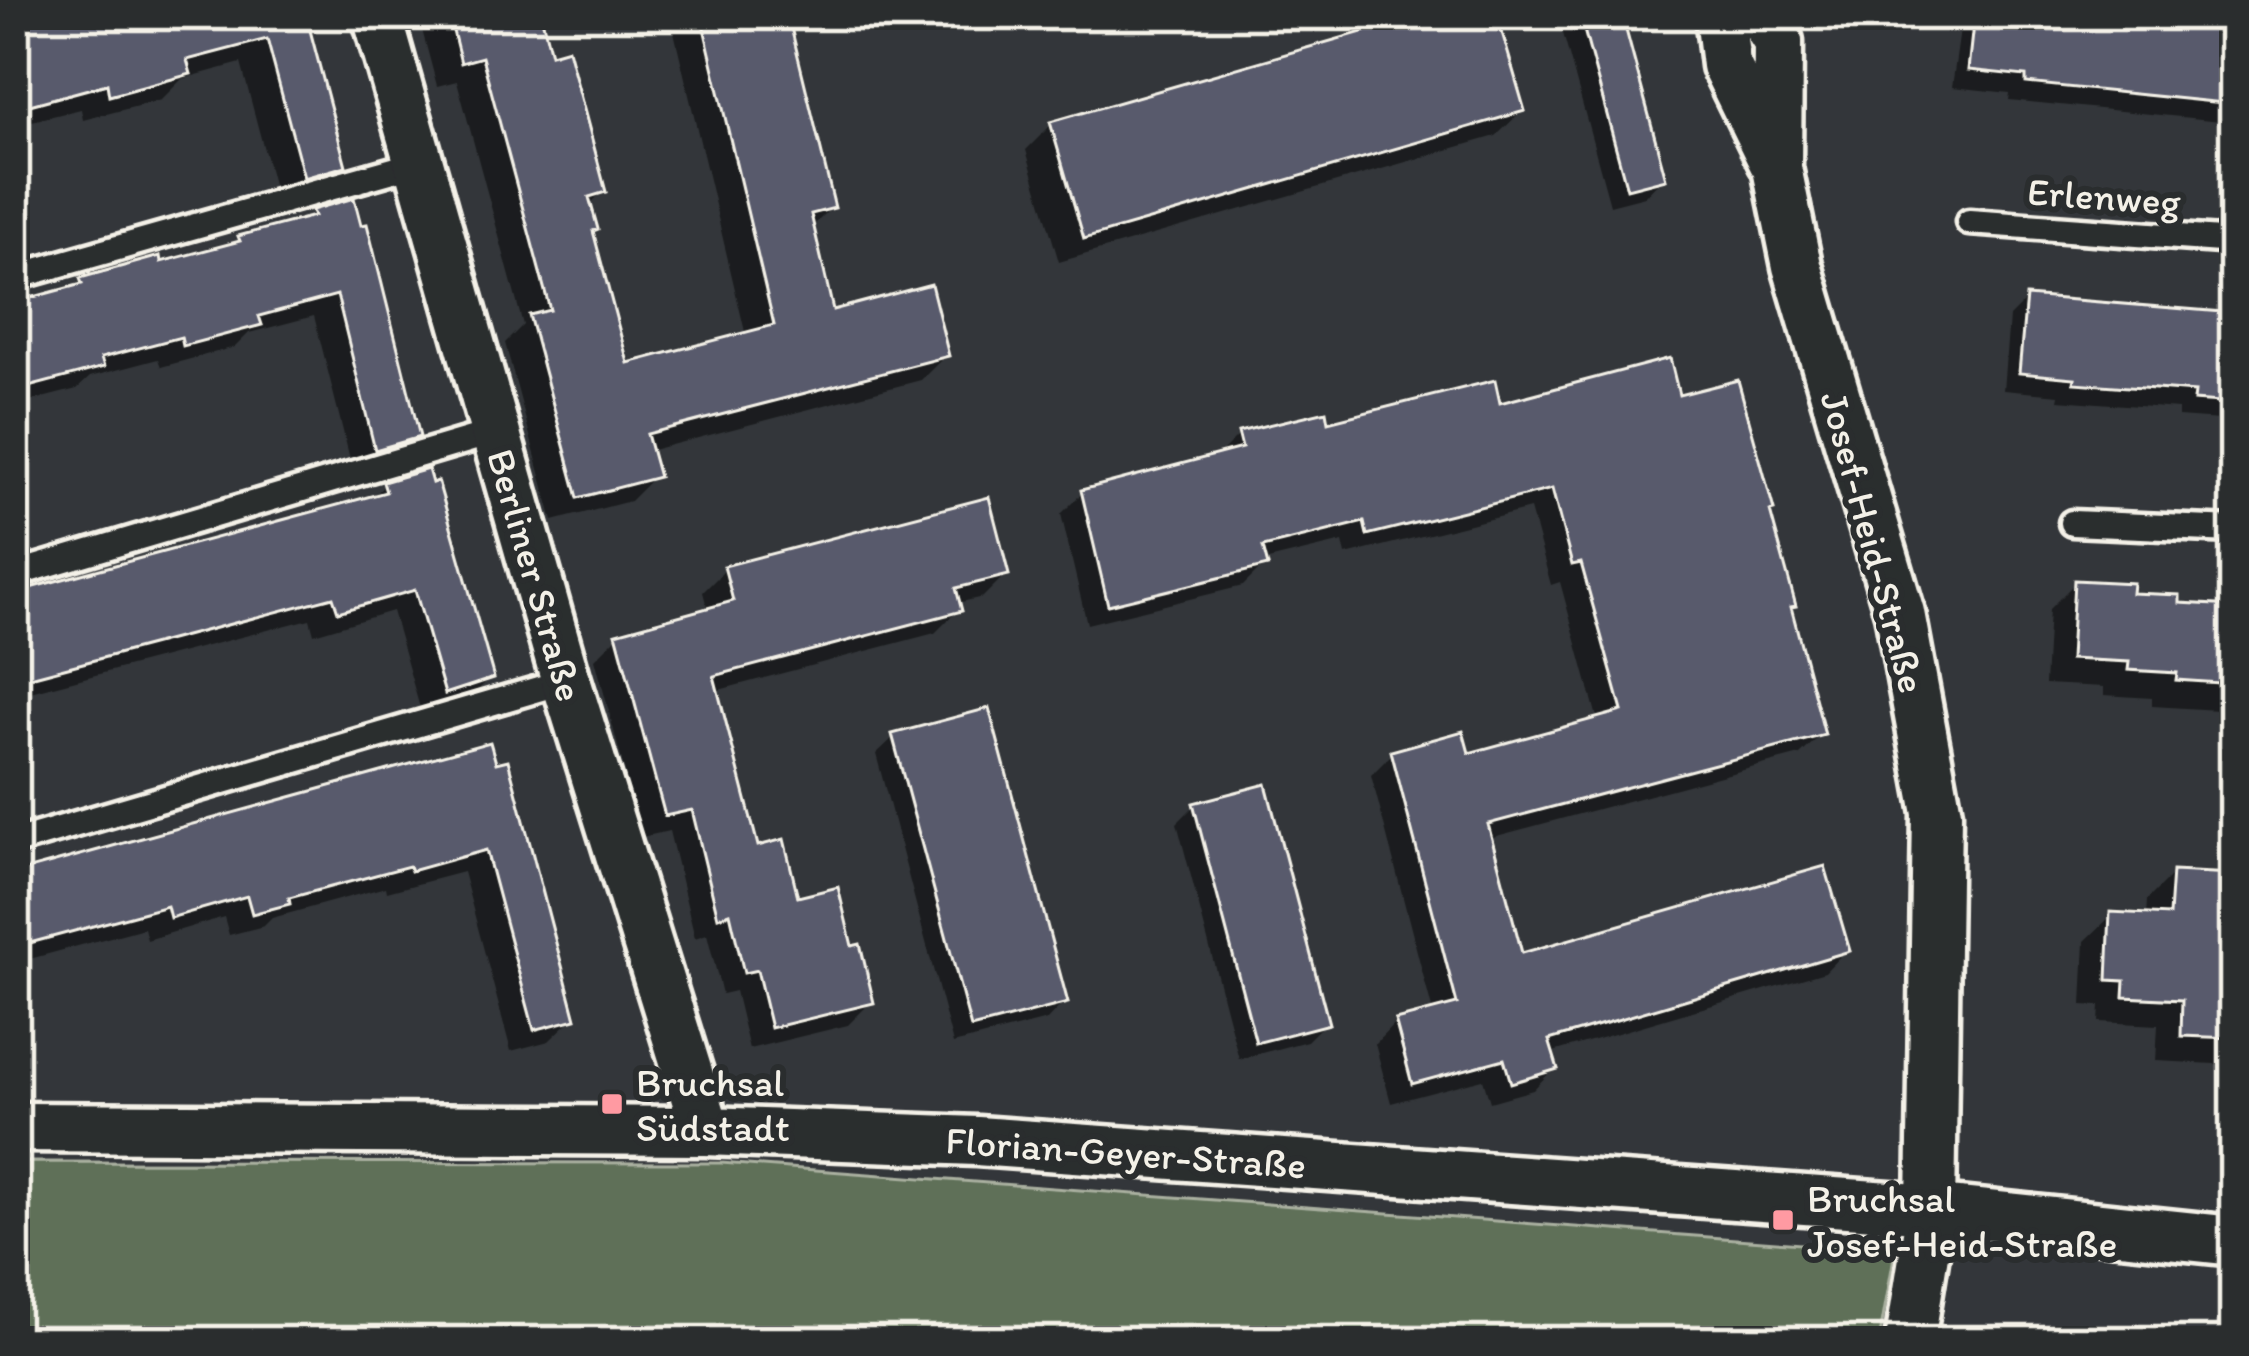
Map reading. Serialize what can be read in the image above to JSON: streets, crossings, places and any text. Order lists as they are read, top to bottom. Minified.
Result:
{"streets":{"street":["Josef-Heid-Straße","Berliner Straße","Florian-Geyer-Straße"],"lane":["Erlenweg"]},"crossings":[["Josef-Heid-Straße","Florian-Geyer-Straße"],["Berliner Straße","Florian-Geyer-Straße"]],"places":{"transit":["Bruchsal Südstadt","Bruchsal Josef-Heid-Straße"]}}
